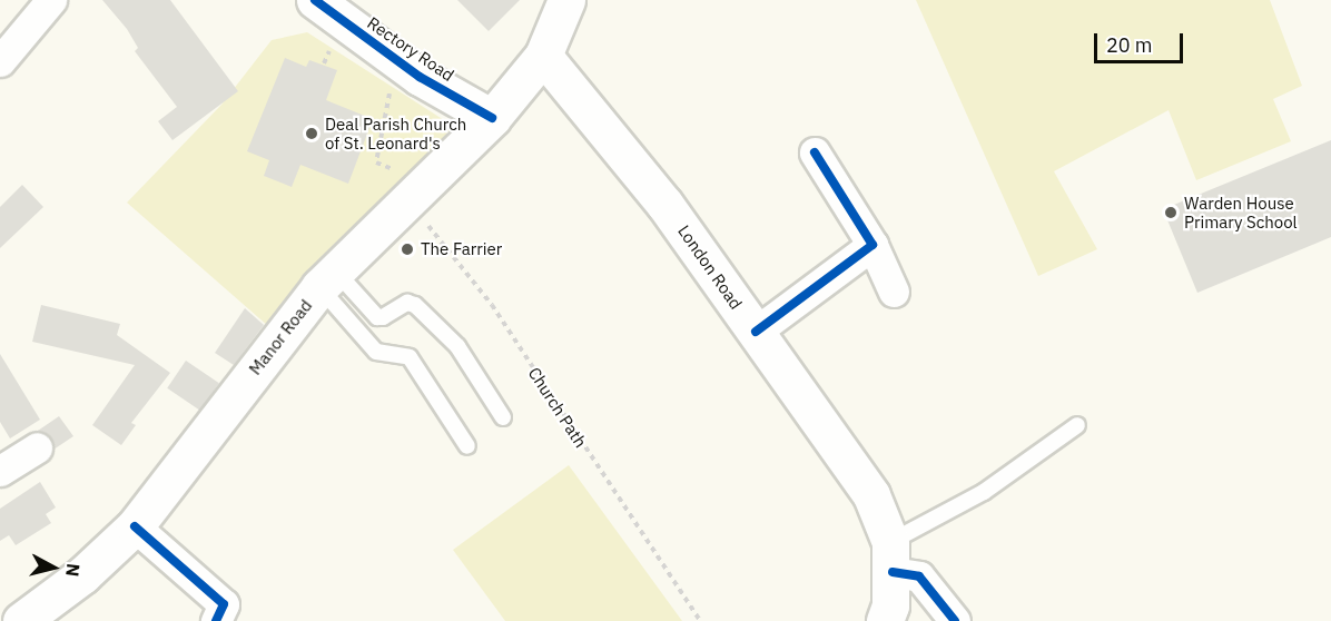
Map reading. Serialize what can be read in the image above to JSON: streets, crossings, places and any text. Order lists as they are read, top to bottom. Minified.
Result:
{"streets":{"main road":["Rectory Road","London Road","Manor Road"],"path":["Church Path"]},"crossings":[["Rectory Road","Manor Road"],["London Road","Manor Road"],["Manor Road","Church Path"]],"places":["Deal Parish Church of St. Leonard's","Warden House Primary School","The Farrier"],"scale_bar":"20 m","north":"right"}
